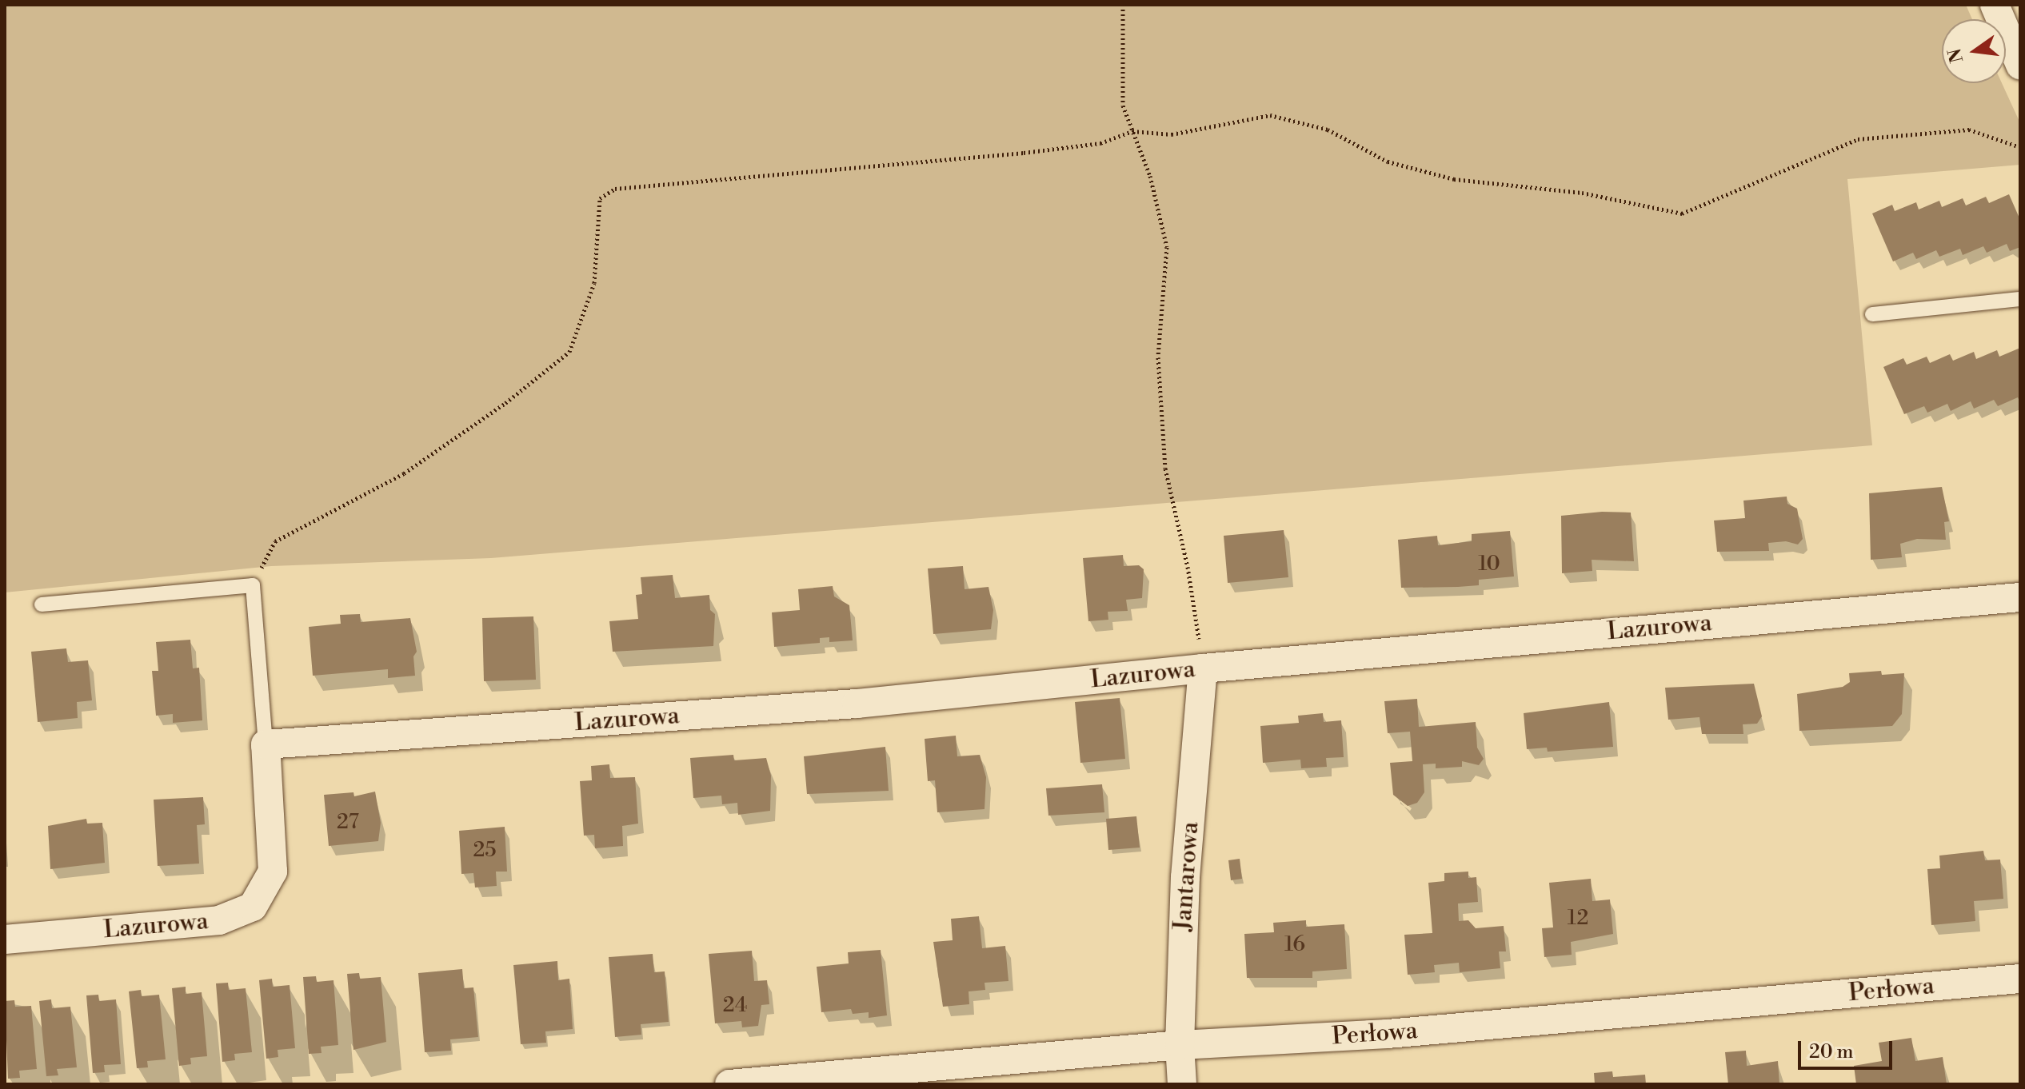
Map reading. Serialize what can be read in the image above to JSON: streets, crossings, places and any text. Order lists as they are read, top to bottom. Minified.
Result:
{"streets":{"street":["Lazurowa","Jantarowa","Perłowa"]},"crossings":[["Lazurowa","Jantarowa"],["Jantarowa","Perłowa"]],"house_numbers":["10","27","25","12","16","24"],"scale_bar":"20 m","north":"left"}
